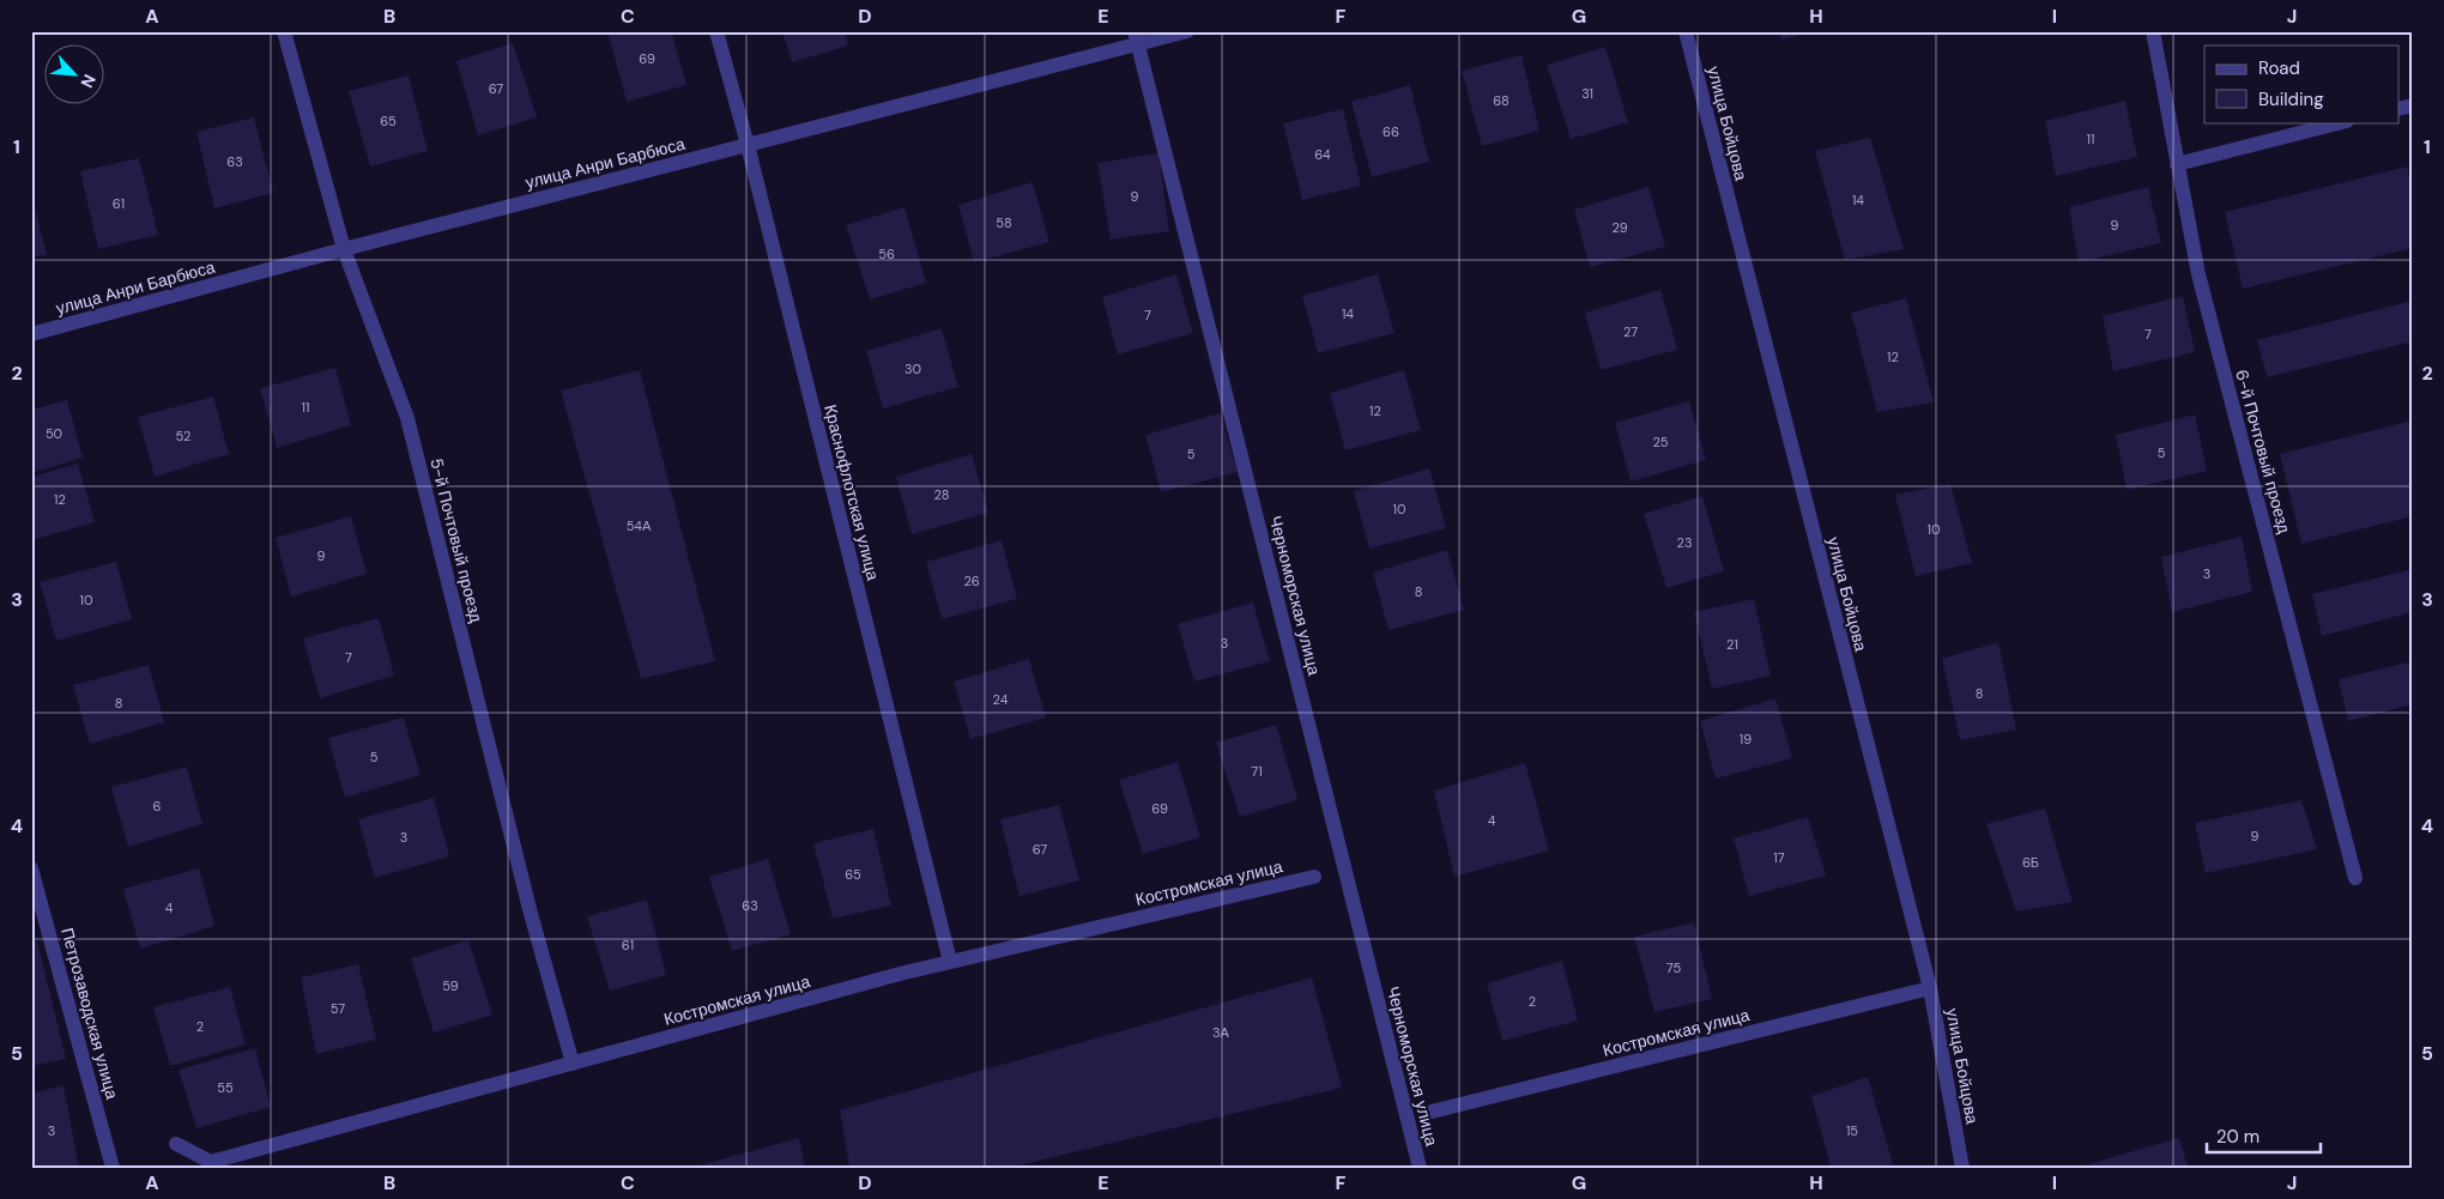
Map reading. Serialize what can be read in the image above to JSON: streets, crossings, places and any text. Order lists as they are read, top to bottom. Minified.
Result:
{"streets":{"street":["улица Бойцова","улица Анри Барбюса","6-й Почтовый проезд","Краснофлотская улица","5-й Почтовый проезд","Черноморская улица","Костромская улица","Петрозаводская улица"]},"crossings":[["улица Бойцова","Костромская улица"],["улица Анри Барбюса","Краснофлотская улица"],["улица Анри Барбюса","5-й Почтовый проезд"],["улица Анри Барбюса","Черноморская улица"],["Краснофлотская улица","Костромская улица"],["5-й Почтовый проезд","Костромская улица"]],"house_numbers":["69","67","31","68","65","66","11","64","63","9","14","61","58","9","29","56","14","7","27","7","12","30","11","12","50","52","25","5","5","28","12","10","54А","10","23","9","3","26","8","10","3","21","7","8","24","8","19","5","71","6","69","4","9","3","67","17","6Б","65","63","4","61","75","59","2","57","2","3А","55","3","15"],"legend":["Road","Building"],"scale_bar":"20 m","north":"bottom right","grid":{"columns":["A","B","C","D","E","F","G","H","I","J"],"rows":["1","2","3","4","5"]}}
